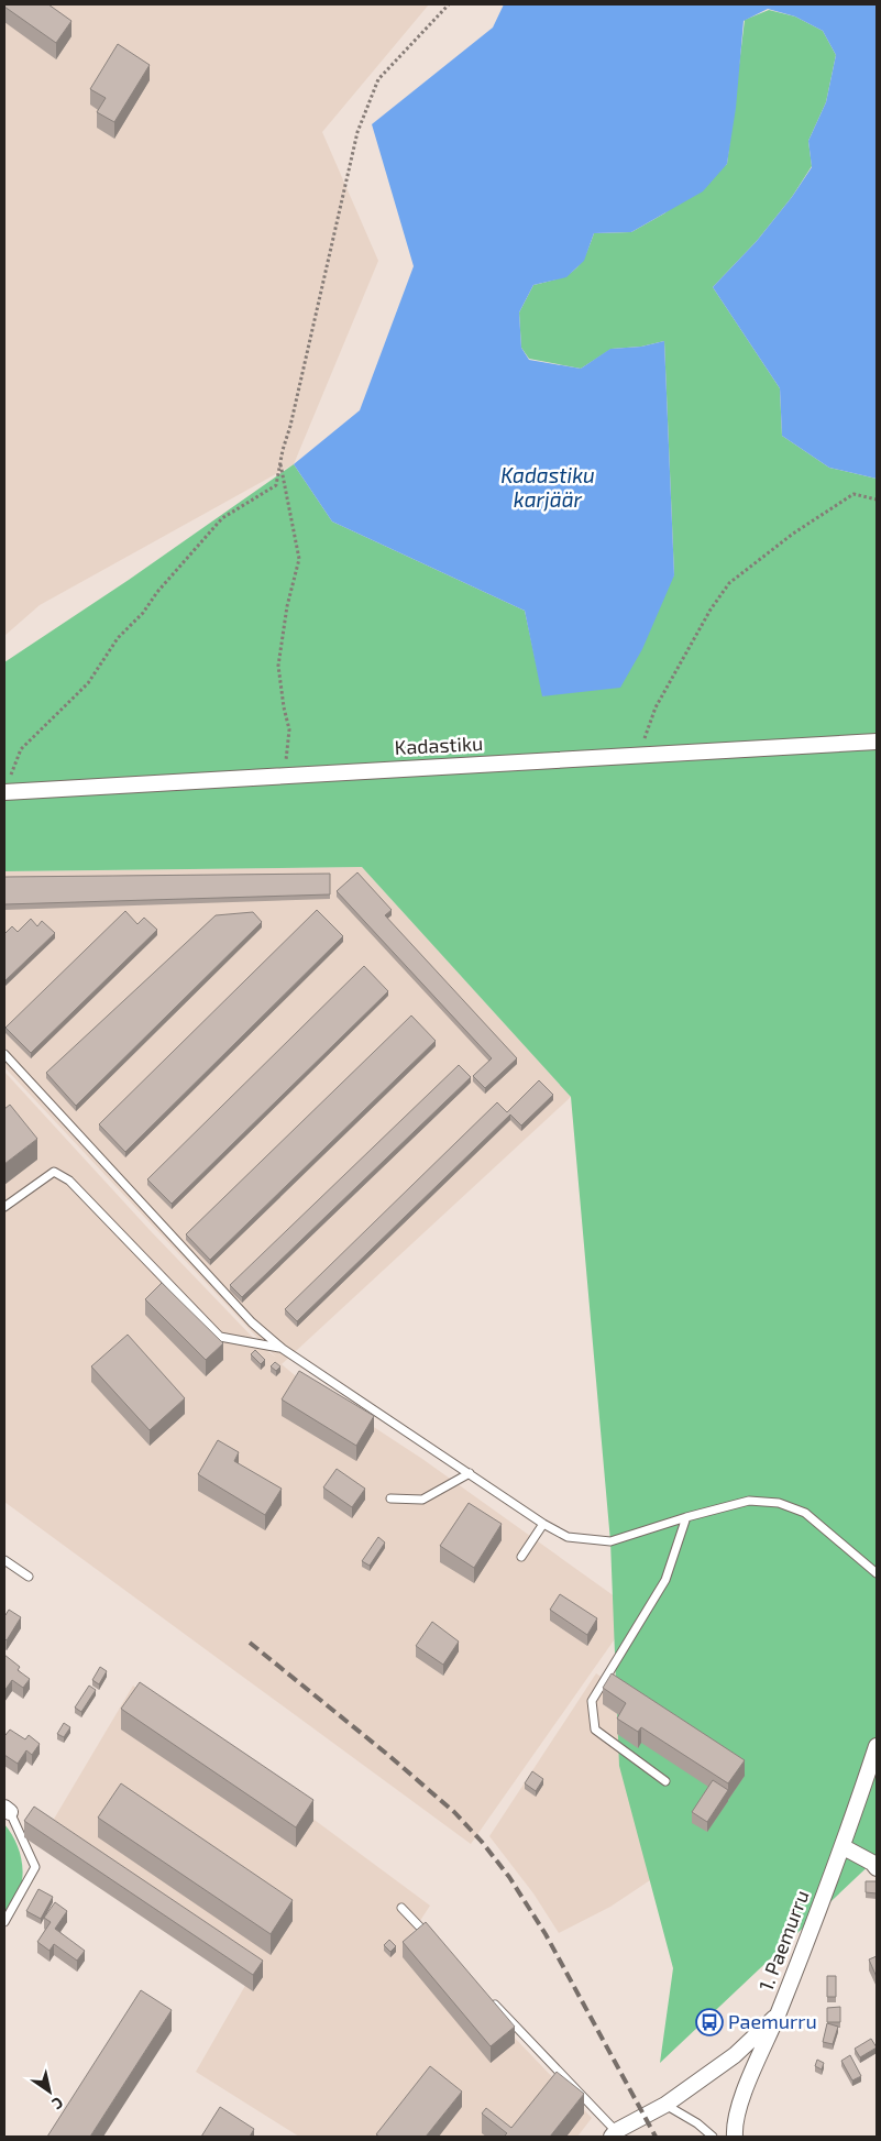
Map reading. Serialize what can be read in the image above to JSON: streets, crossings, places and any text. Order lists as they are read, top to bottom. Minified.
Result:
{"streets":{"street":["Kadastiku","1. Paemurru"]},"water":["Kadastiku karjäär"],"places":{"bus stop":["Paemurru"]},"north":"bottom right"}
